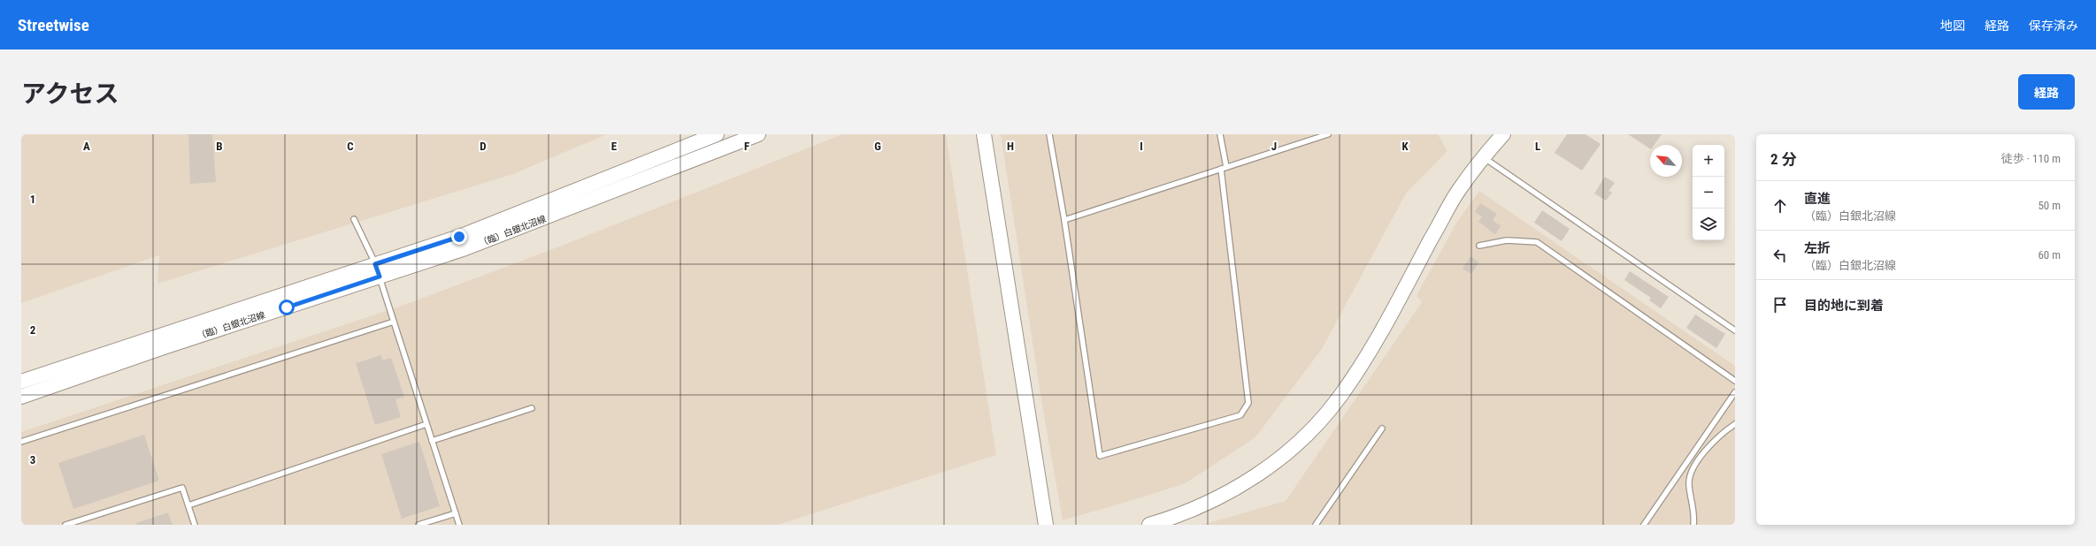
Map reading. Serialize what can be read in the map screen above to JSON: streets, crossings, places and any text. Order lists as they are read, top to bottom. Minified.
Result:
{"streets":{"street":["（臨）白銀北沼線"]},"north":"top left","page":{"header":"Streetwise","nav":["地図","経路","保存済み"],"title":"アクセス","buttons":"経路","heading":["2 分","徒歩 · 110 m"],"map_buttons":["+","−"],"list":[["直進","（臨）白銀北沼線","50 m"],["左折","（臨）白銀北沼線","60 m"],"目的地に到着"]},"grid":{"columns":["A","B","C","D","E","F","G","H","I","J","K","L"],"rows":["1","2","3"]}}
